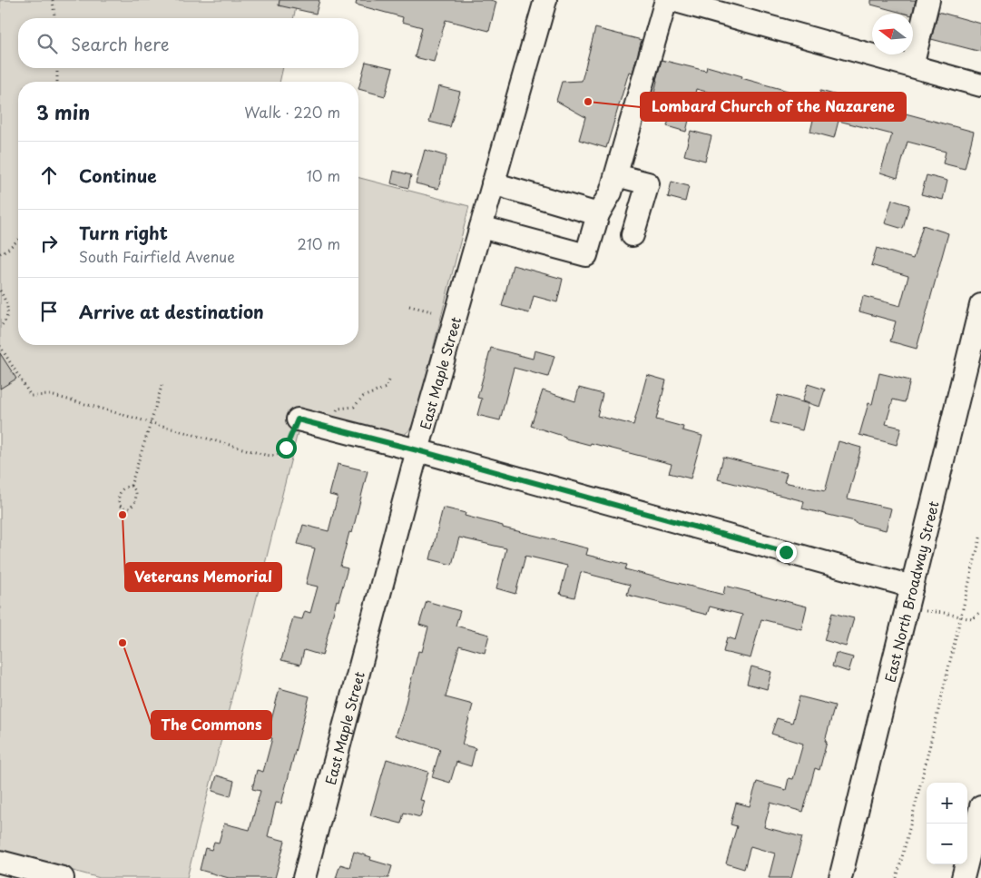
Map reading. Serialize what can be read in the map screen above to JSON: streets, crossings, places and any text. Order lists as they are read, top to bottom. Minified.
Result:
{"streets":{"street":["East Maple Street","East North Broadway Street"]},"places":["Lombard Church of the Nazarene","Veterans Memorial","The Commons"],"north":"left","page":{"search":"Search here","heading":["3 min","Walk · 220 m"],"list":[["Continue","10 m"],["Turn right","South Fairfield Avenue","210 m"],"Arrive at destination"],"map_buttons":["+","−"]}}
